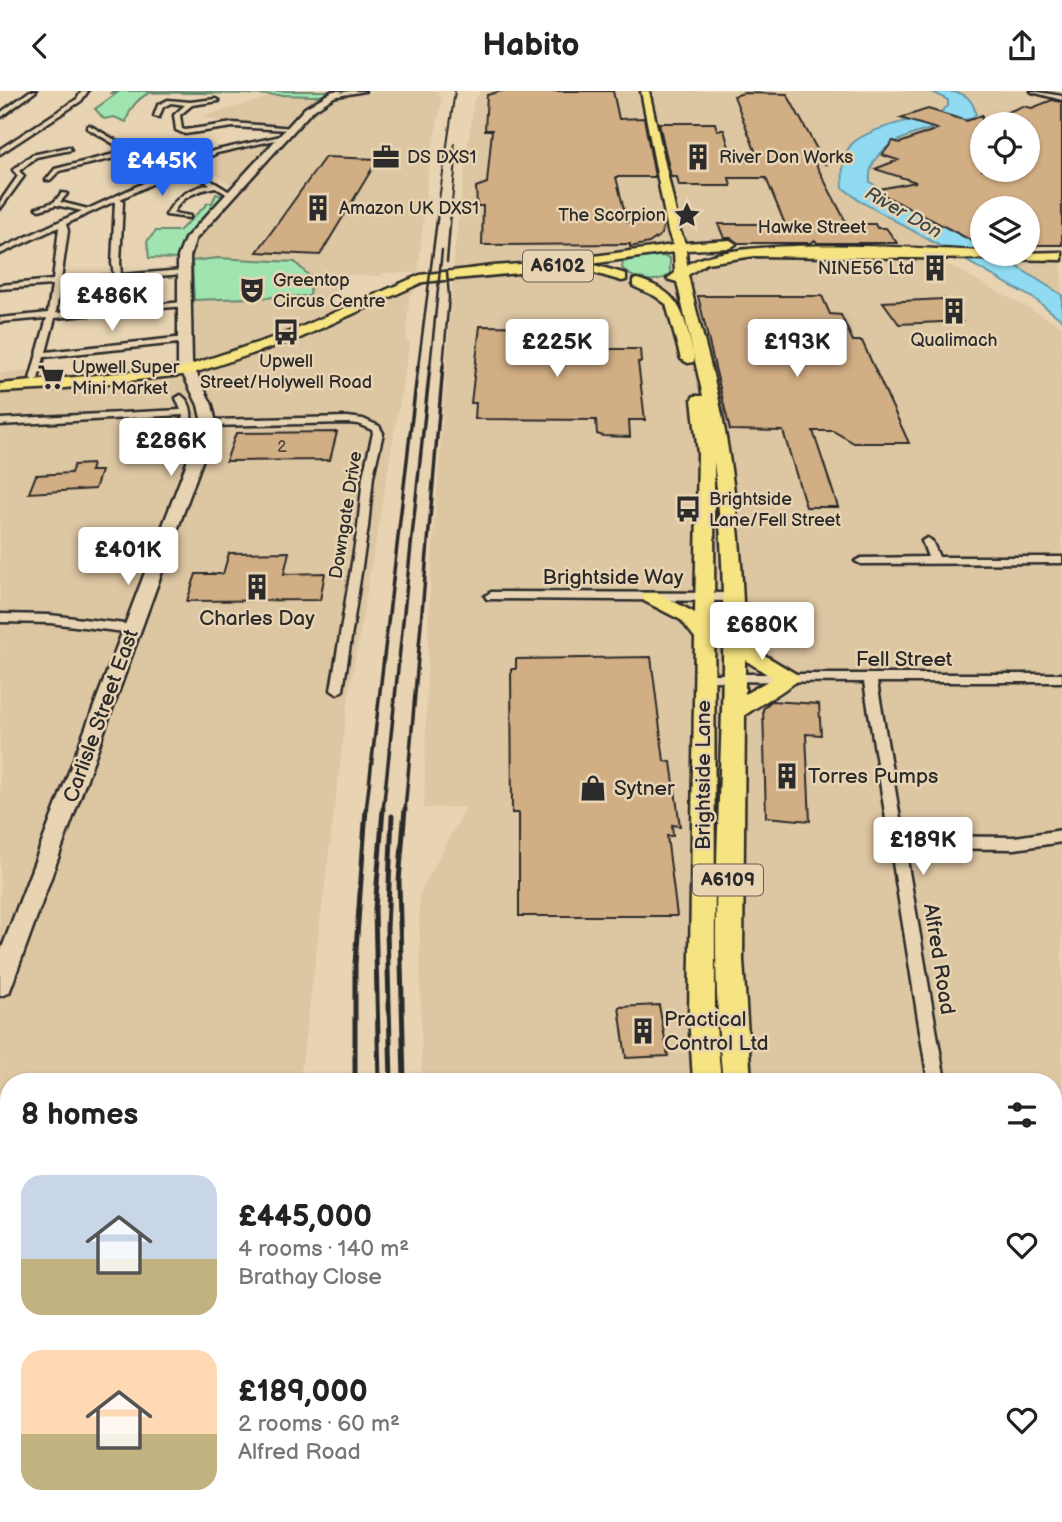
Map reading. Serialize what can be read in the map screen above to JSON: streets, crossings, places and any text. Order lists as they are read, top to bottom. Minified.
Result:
{"streets":{"main road":["Hawke Street","A6102","Carlisle Street East","Brightside Lane","A6109"],"street":["Downgate Drive","Brightside Way","Fell Street","Alfred Road"]},"crossings":[["Hawke Street","A6102"],["Hawke Street","Brightside Lane"],["A6102","Brightside Lane"],["Downgate Drive","Carlisle Street East"],["Brightside Way","Brightside Lane"],["Fell Street","Brightside Lane"],["Fell Street","Alfred Road"]],"water":["River Don"],"places":{"office":["DS DXS1"],"building":["River Don Works","Amazon UK DXS1","NINE56 Ltd","Qualimach","Charles Day","Torres Pumps","Practical Control Ltd"],"place":["The Scorpion"],"theatre":["Greentop Circus Centre"],"bus stop":["Upwell Street/Holywell Road","Brightside Lane/Fell Street"],"supermarket":["Upwell Super Mini Market"],"shop":["Sytner"]},"house_numbers":["2"],"page":{"header":"Habito","price":["£445K","£486K","£225K","£193K","£286K","£401K","£680K","£189K"],"heading":"8 homes","list":[{"name":"£445,000","note":"4 rooms · 140 m² · Brathay Close"},{"name":"£189,000","note":"2 rooms · 60 m² · Alfred Road"}]}}
